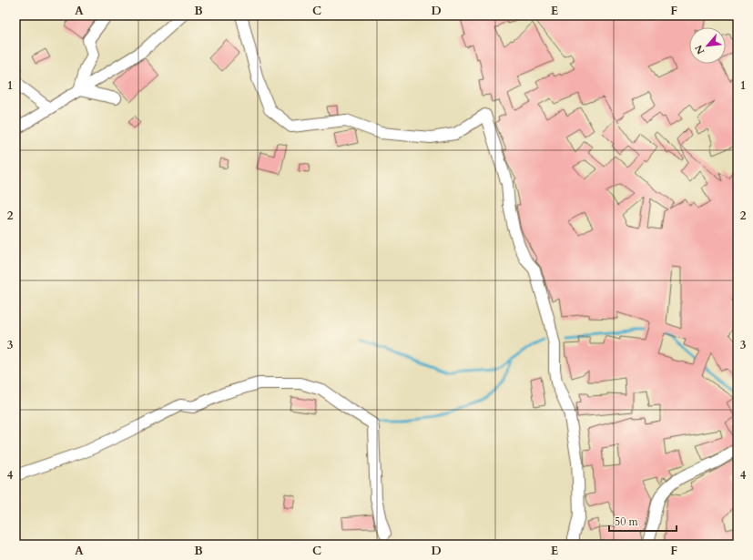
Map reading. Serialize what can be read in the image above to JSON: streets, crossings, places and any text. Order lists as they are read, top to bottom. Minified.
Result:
{"scale_bar":"50 m","north":"bottom left","grid":{"columns":["A","B","C","D","E","F"],"rows":["1","2","3","4"]}}
